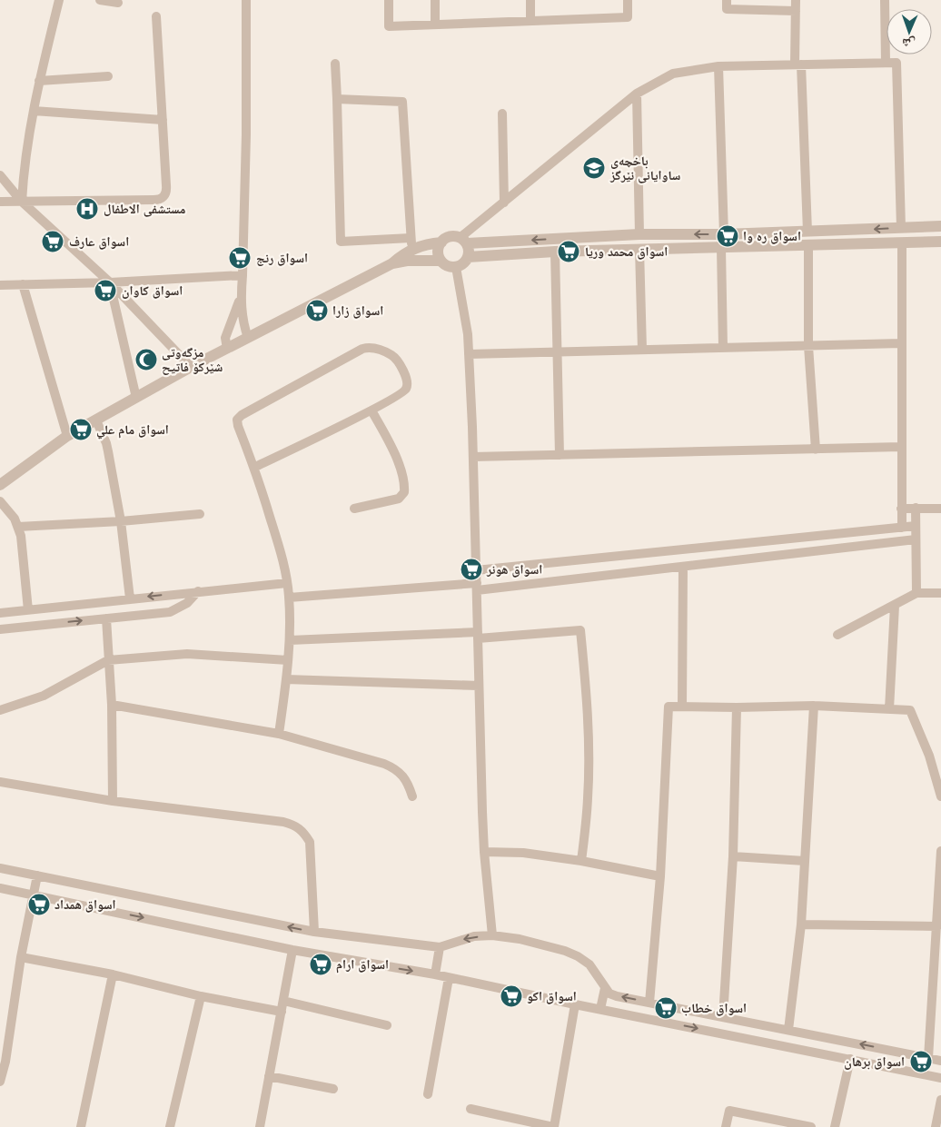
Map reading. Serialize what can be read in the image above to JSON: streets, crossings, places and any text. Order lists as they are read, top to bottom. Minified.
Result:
{"places":{"school or university":["باخچەی ساوایانی نێرگز"],"hospital":["مستشفى الاطفال"],"supermarket":["اسواق ره وا","اسواق عارف","اسواق محمد وريا","اسواق رنج","اسواق كاوان","اسواق زارا","اسواق مام علي","اسواق هونر","اسواق همداد","اسواق ارام","اسواق اكو","اسواق خطاب","اسواق برهان"],"mosque":["مزگەوتی شێرکۆ فاتیح"]},"north":"bottom"}
